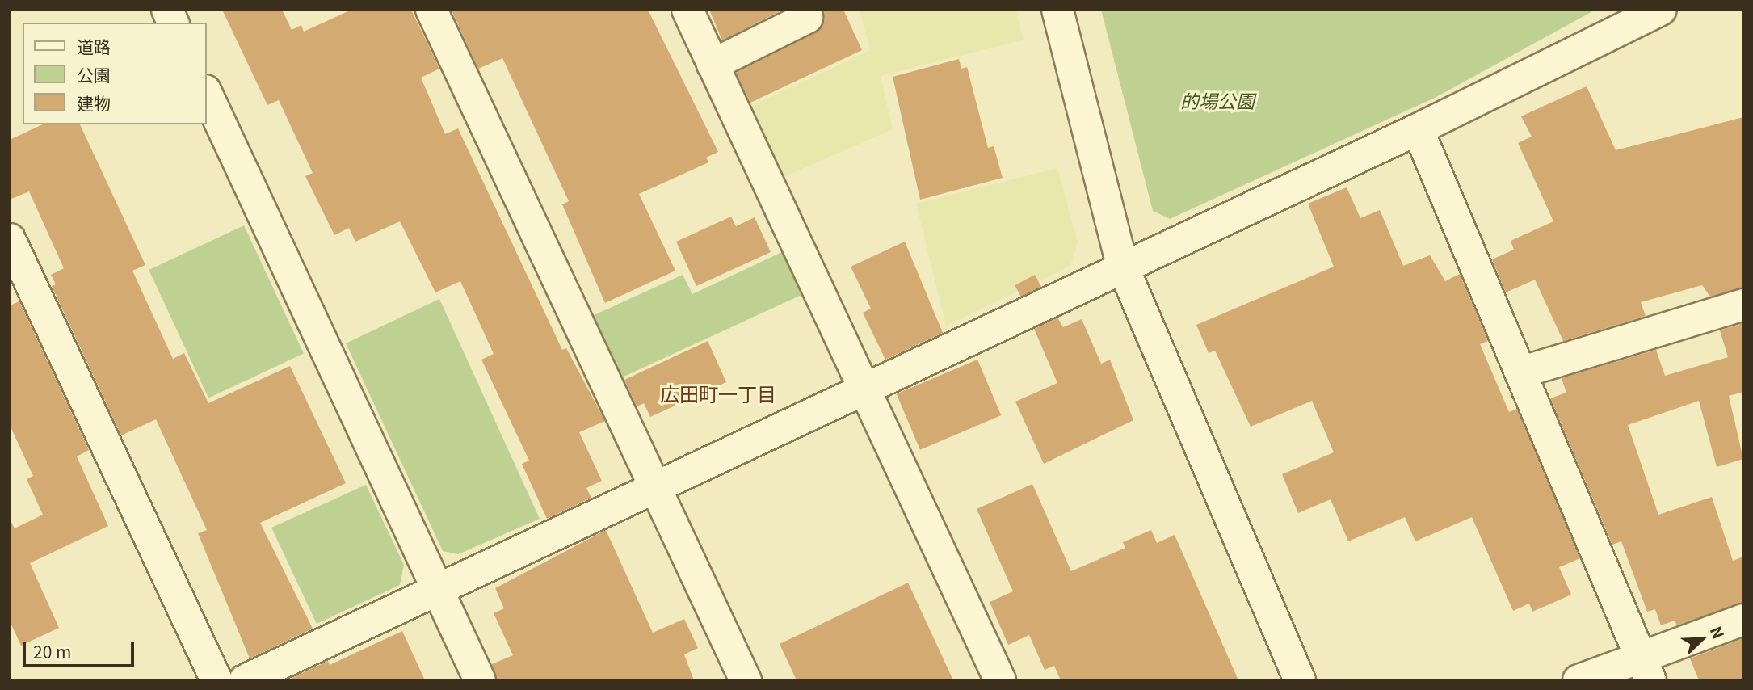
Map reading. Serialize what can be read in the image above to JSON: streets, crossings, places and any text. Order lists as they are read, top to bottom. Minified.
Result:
{"districts":["広田町一丁目"],"parks":["的場公園"],"legend":["道路","公園","建物"],"scale_bar":"20 m","north":"top right"}
